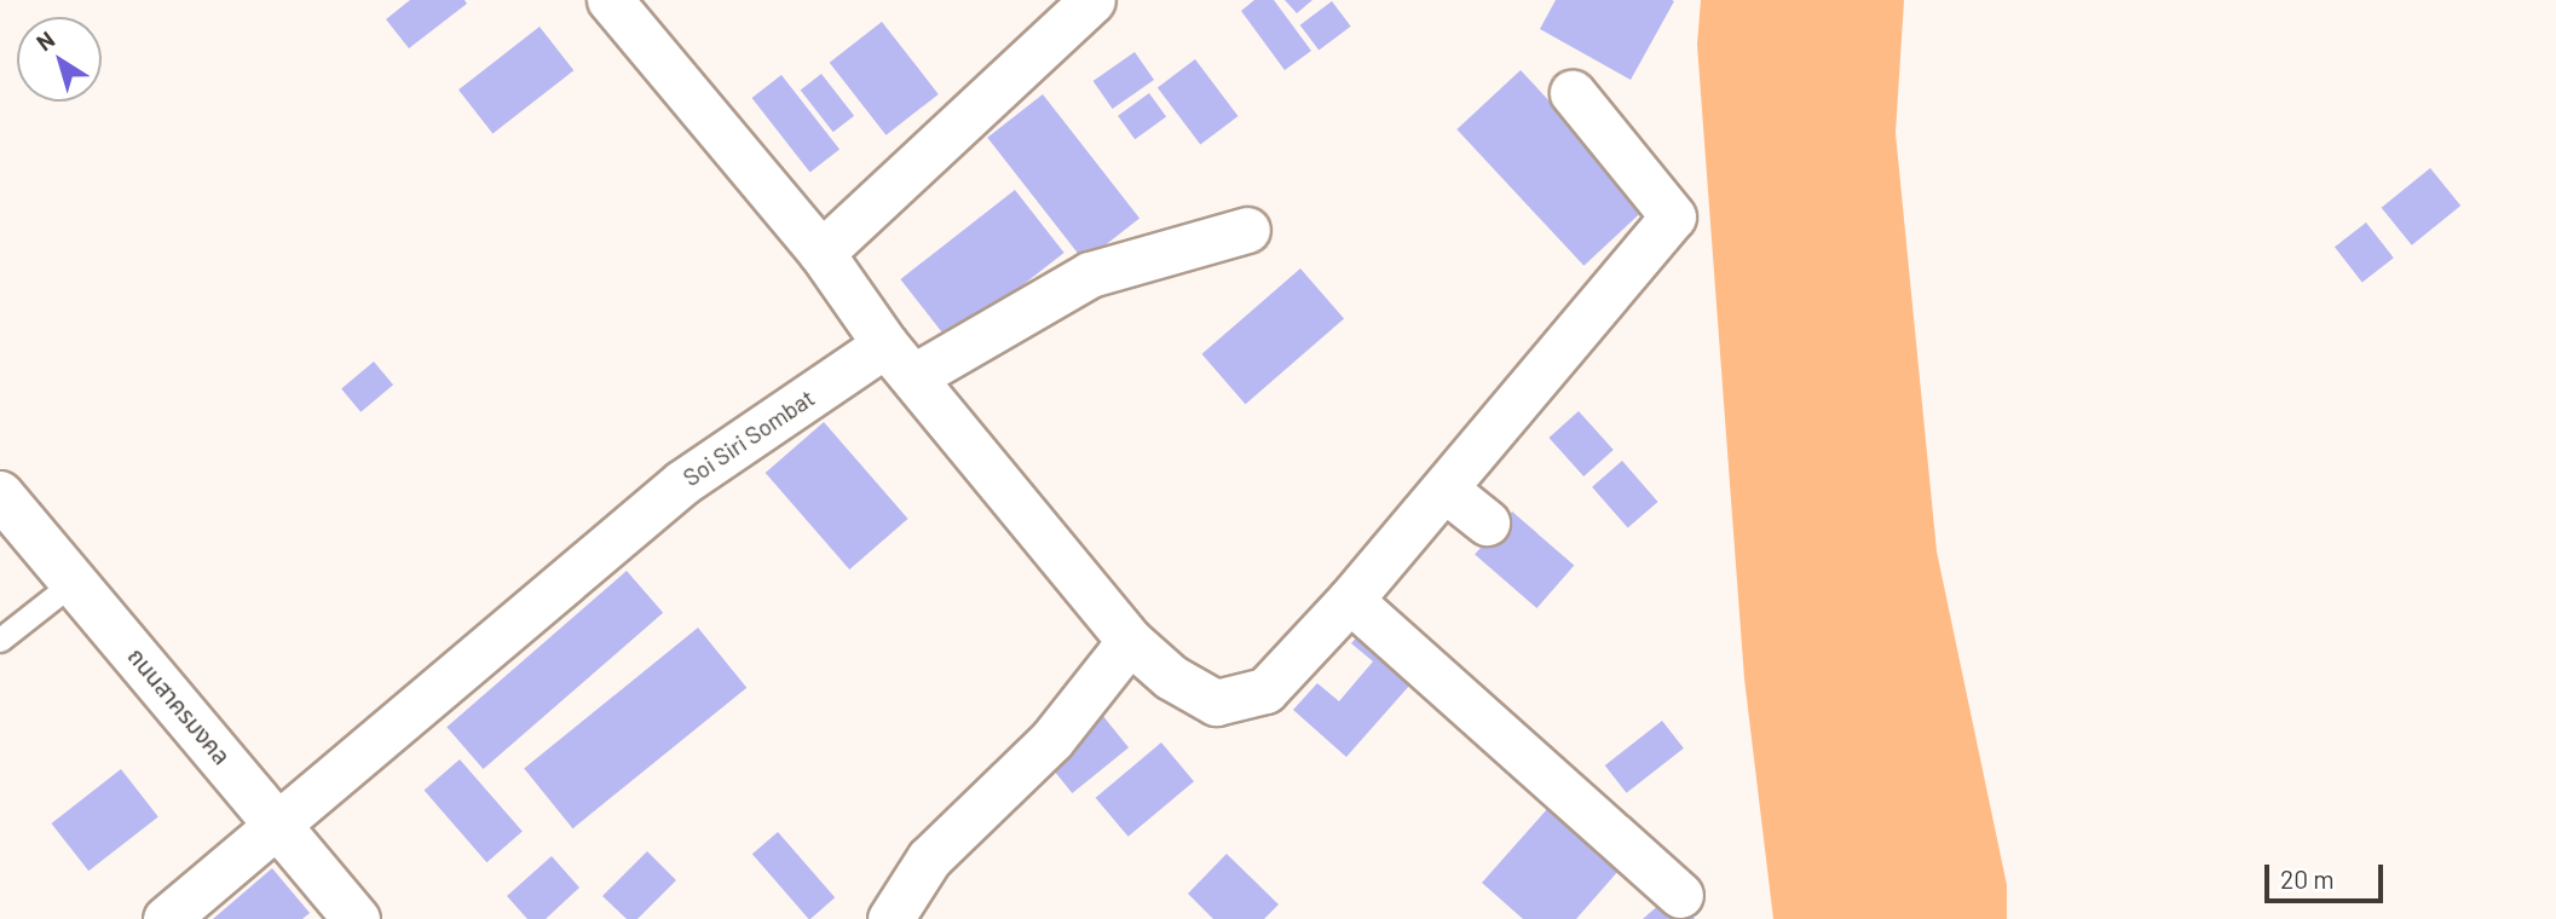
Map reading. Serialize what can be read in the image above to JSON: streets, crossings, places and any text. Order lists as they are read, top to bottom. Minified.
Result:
{"streets":{"street":["Soi Siri Sombat","ถนนสาครมงคล"]},"crossings":[["Soi Siri Sombat","ถนนสาครมงคล"]],"scale_bar":"20 m","north":"top left"}
